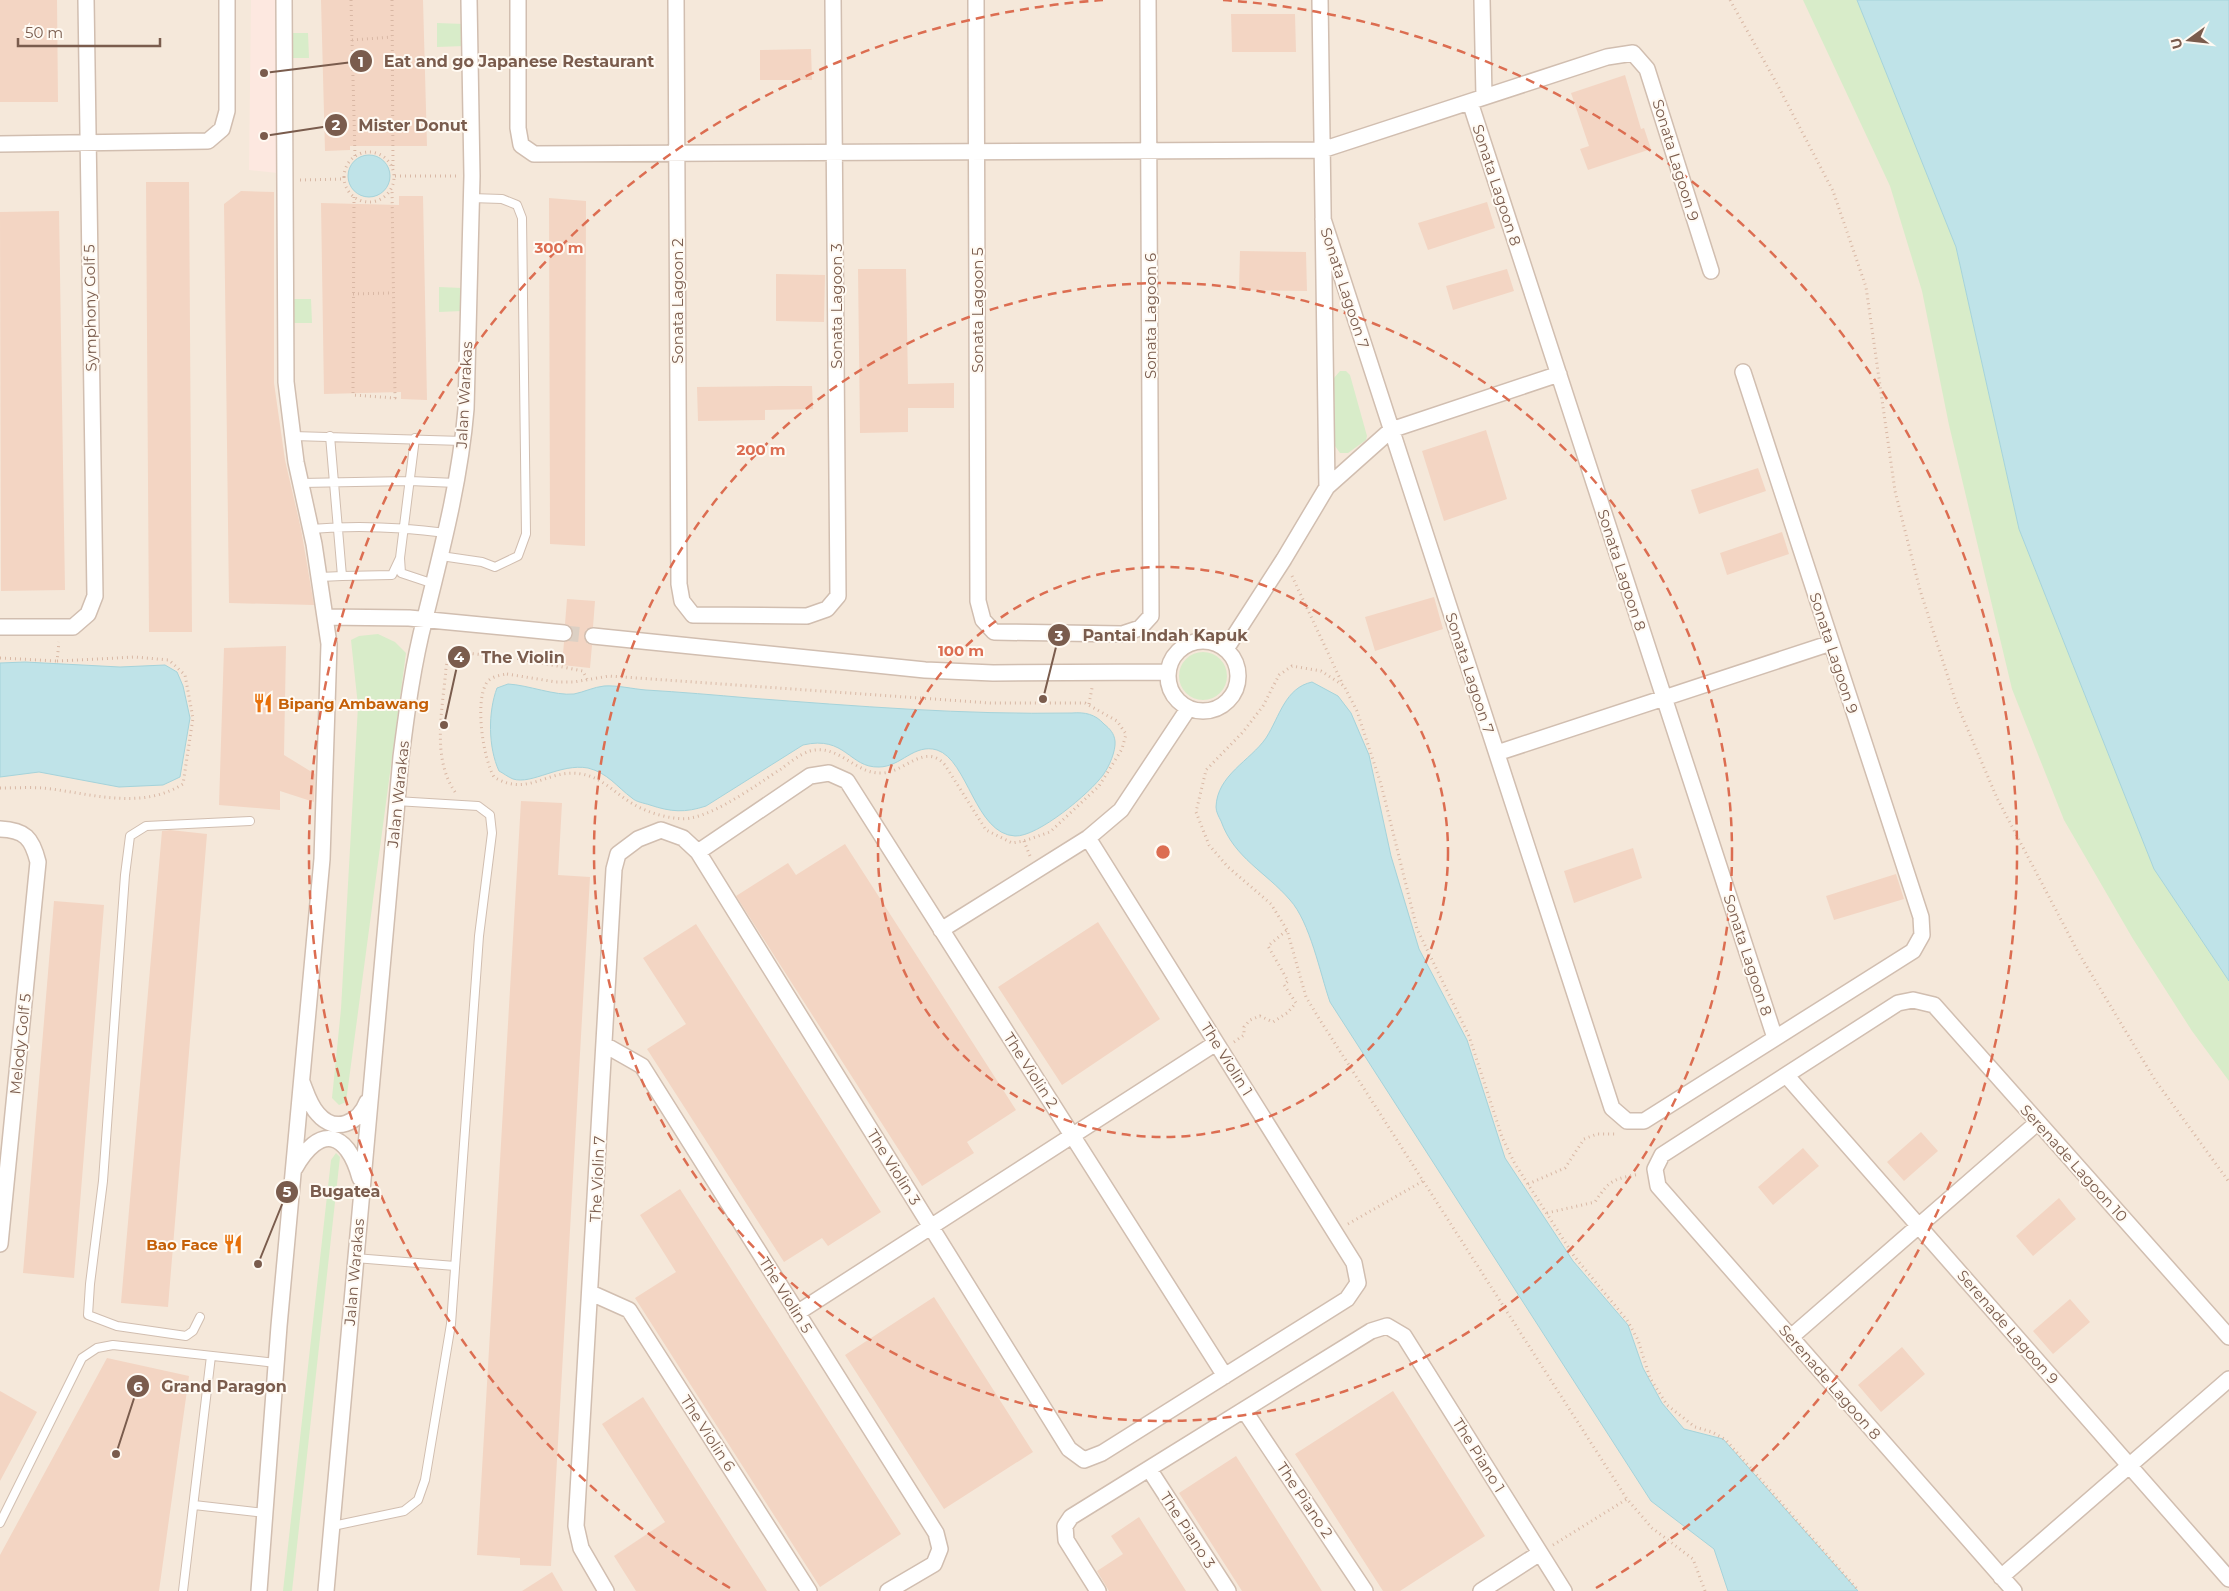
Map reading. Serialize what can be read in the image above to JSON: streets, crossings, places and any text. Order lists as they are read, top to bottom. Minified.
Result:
{"streets":{"street":["Sonata Lagoon 9","Sonata Lagoon 8","Sonata Lagoon 7","Sonata Lagoon 2","Sonata Lagoon 3","Symphony Golf 5","Sonata Lagoon 5","Sonata Lagoon 6","Jalan Warakas","Melody Golf 5","The Violin 1","The Violin 2","Serenade Lagoon 10","The Violin 3","The Violin 7","The Violin 5","Serenade Lagoon 9","Serenade Lagoon 8","The Violin 6","The Piano 1","The Piano 2","The Piano 3"]},"crossings":[["Sonata Lagoon 9","Sonata Lagoon 8"],["Sonata Lagoon 2","Sonata Lagoon 3"],["Sonata Lagoon 5","Sonata Lagoon 6"],["The Violin 1","The Violin 2"],["The Violin 1","The Violin 3"],["The Violin 2","The Violin 3"],["The Violin 2","The Violin 7"],["Serenade Lagoon 10","Serenade Lagoon 9"],["The Violin 3","The Violin 7"],["The Violin 7","The Violin 5"],["The Violin 7","The Violin 6"],["The Piano 1","The Piano 2"]],"places":{"other":["Eat and go Japanese Restaurant","Mister Donut","Pantai Indah Kapuk","The Violin","Bugatea","Grand Paragon"],"restaurant":["Bipang Ambawang","Bao Face"]},"scale_bar":"50 m","north":"left","rings":["300 m","200 m","100 m"]}
